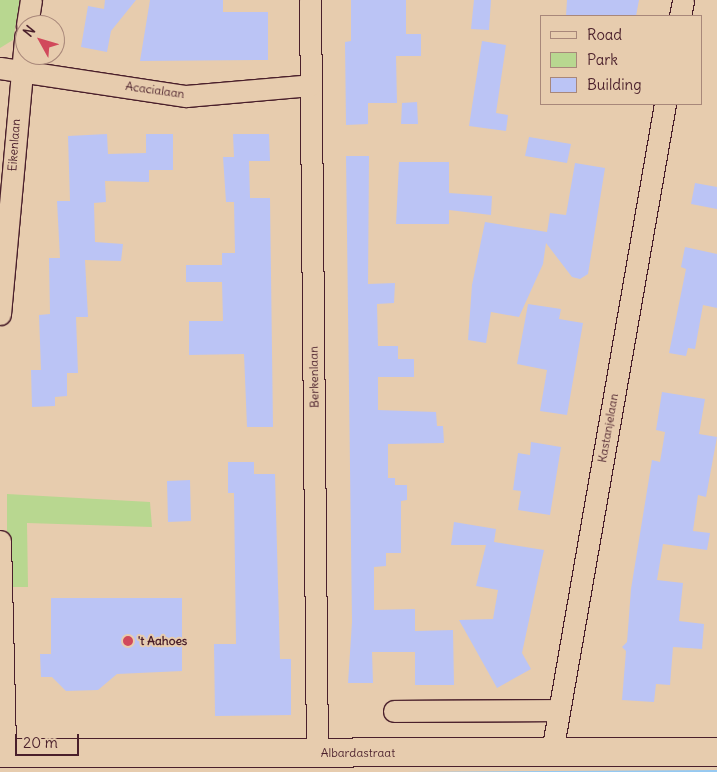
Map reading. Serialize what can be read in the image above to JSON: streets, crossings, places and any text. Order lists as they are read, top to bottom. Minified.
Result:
{"streets":{"street":["Acacialaan","Eikenlaan","Berkenlaan","Kastanjelaan","Albardastraat"]},"crossings":[["Acacialaan","Eikenlaan"],["Acacialaan","Berkenlaan"],["Berkenlaan","Albardastraat"],["Kastanjelaan","Albardastraat"]],"places":["'t Aahoes"],"legend":["Road","Park","Building"],"scale_bar":"20 m","north":"top left"}
